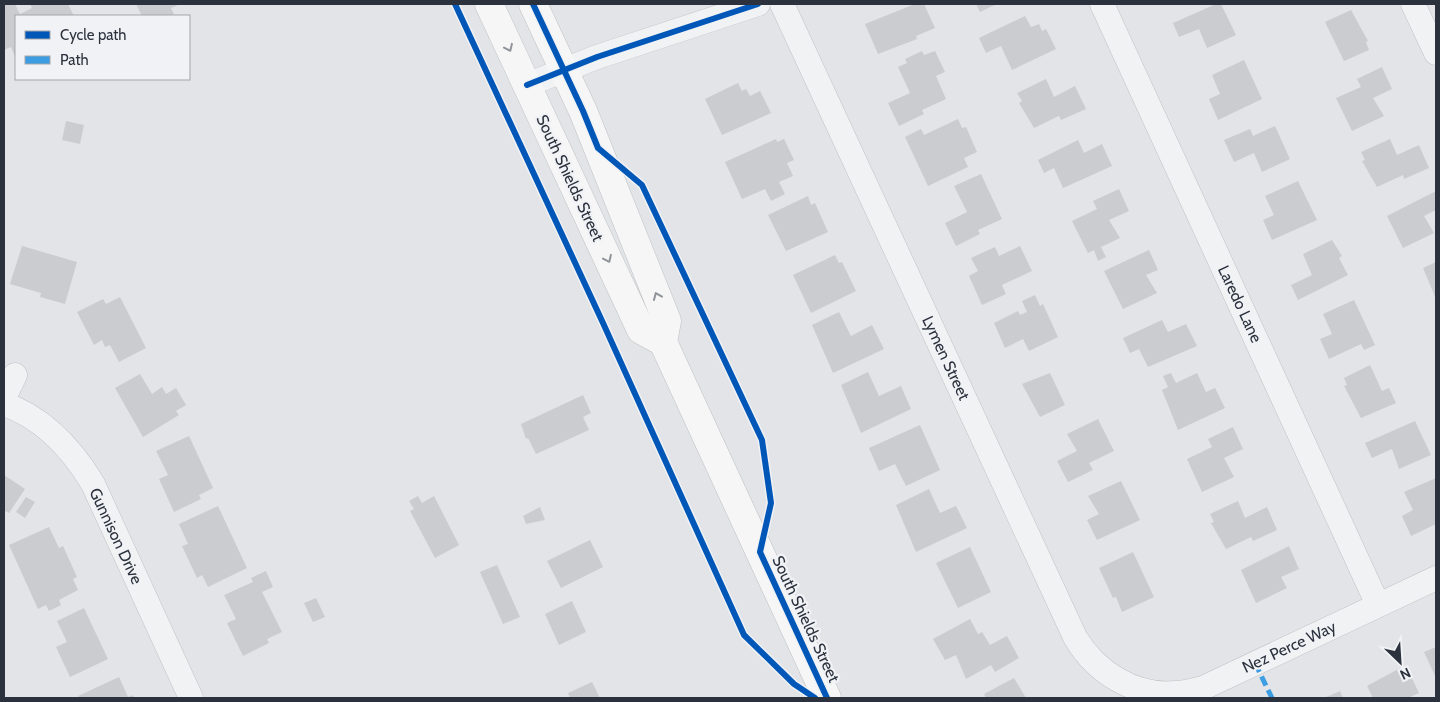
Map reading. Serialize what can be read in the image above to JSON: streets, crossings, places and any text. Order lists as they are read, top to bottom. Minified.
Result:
{"streets":{"main road":["South Shields Street"],"street":["Laredo Lane","Lymen Street","Gunnison Drive","Nez Perce Way"]},"crossings":[["Laredo Lane","Nez Perce Way"],["Lymen Street","Nez Perce Way"]],"legend":["Cycle path","Path"],"north":"bottom right"}
